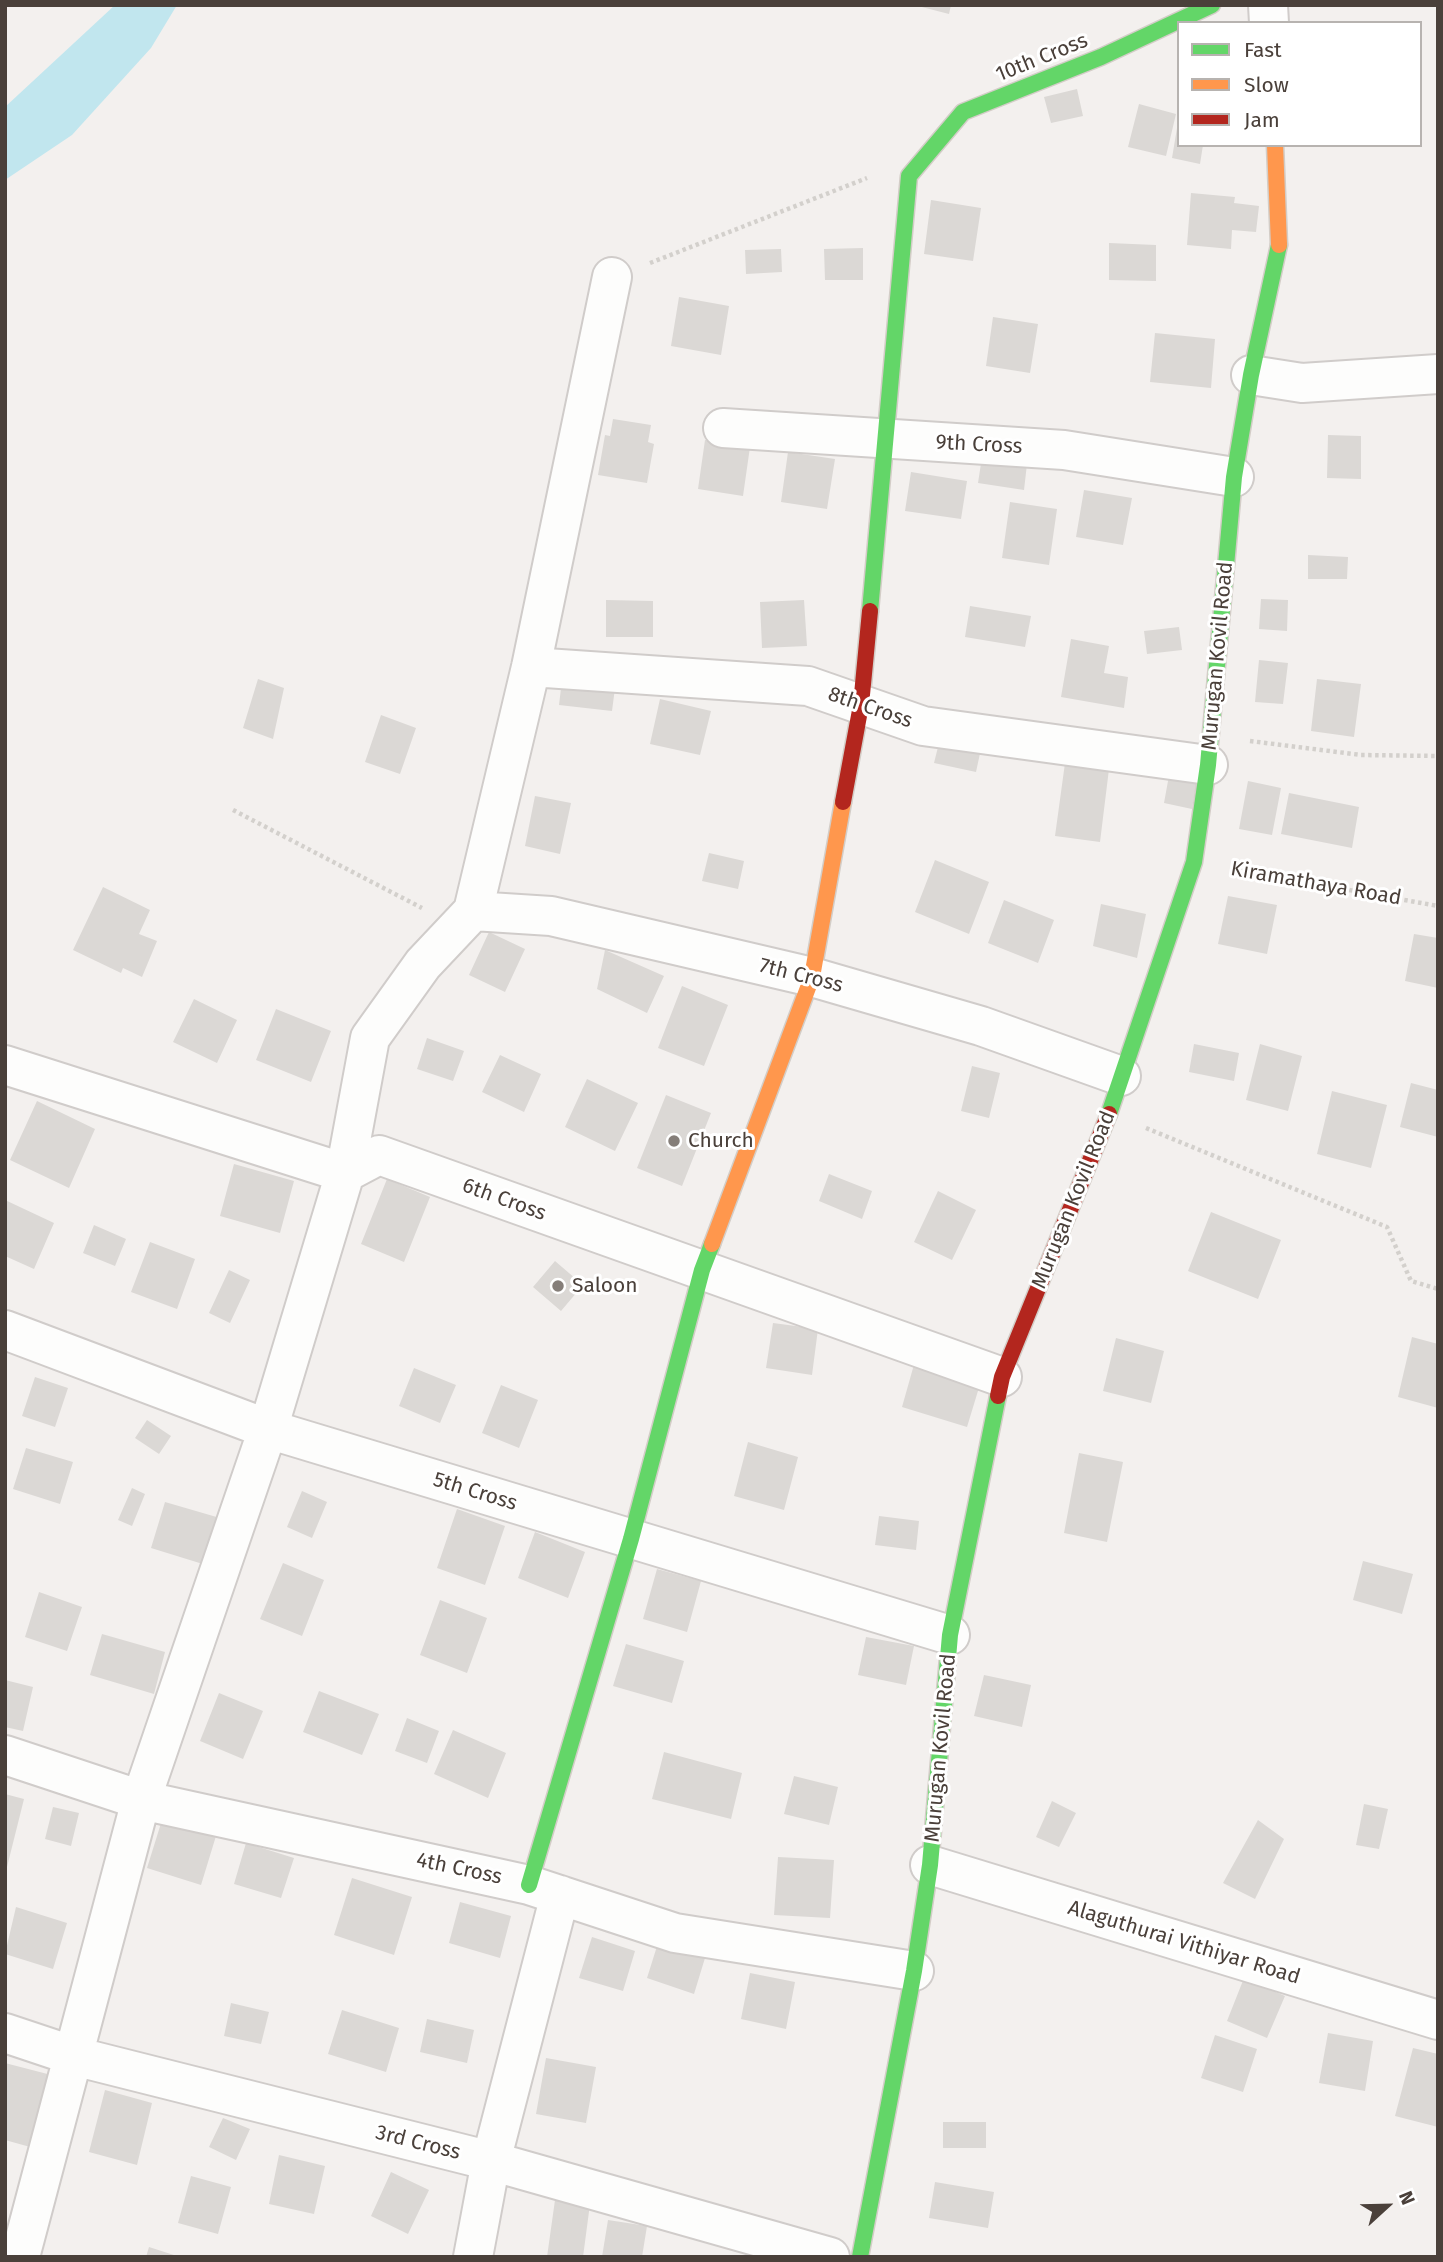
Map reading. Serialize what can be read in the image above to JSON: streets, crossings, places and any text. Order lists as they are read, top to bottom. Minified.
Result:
{"streets":{"street":["10th Cross","9th Cross","Murugan Kovil Road","8th Cross","7th Cross","6th Cross","5th Cross","4th Cross","Alaguthurai Vithiyar Road","3rd Cross"],"path":["Kiramathaya Road"]},"crossings":[["10th Cross","9th Cross"],["9th Cross","Murugan Kovil Road"],["Murugan Kovil Road","8th Cross"],["Murugan Kovil Road","Kiramathaya Road"],["Murugan Kovil Road","7th Cross"],["Murugan Kovil Road","6th Cross"],["Murugan Kovil Road","5th Cross"],["Murugan Kovil Road","4th Cross"],["Murugan Kovil Road","Alaguthurai Vithiyar Road"]],"places":["Church","Saloon"],"legend":["Fast","Slow","Jam"],"north":"right"}
